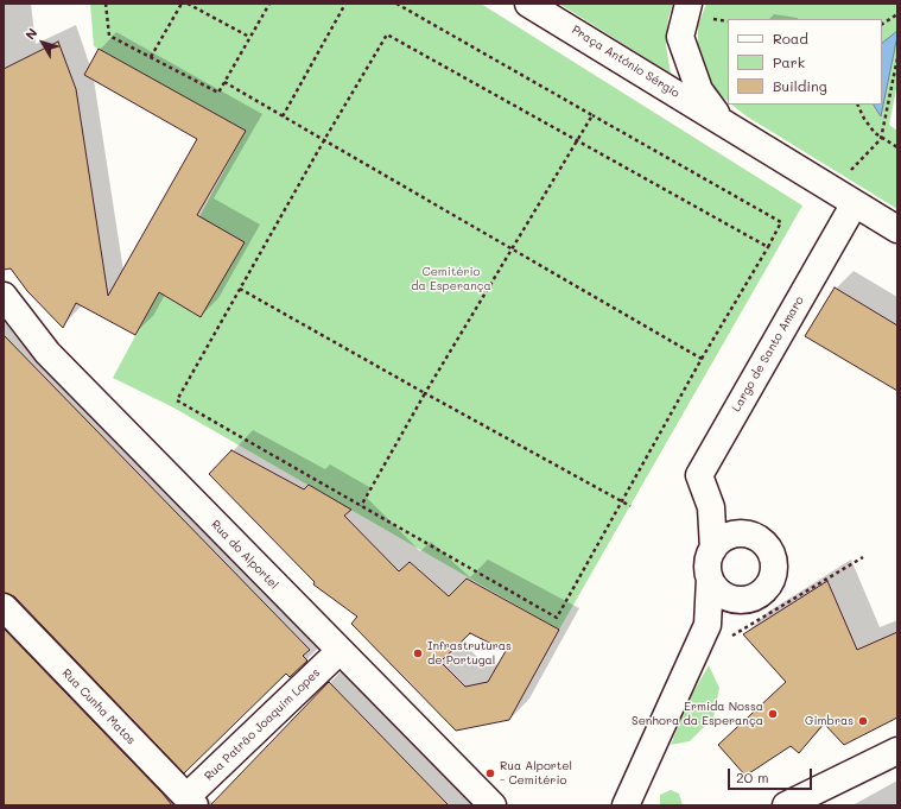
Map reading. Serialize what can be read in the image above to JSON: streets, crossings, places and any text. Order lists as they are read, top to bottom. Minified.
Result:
{"streets":{"street":["Praça António Sérgio","Largo de Santo Amaro","Rua do Alportel","Rua Cunha Matos","Rua Patrão Joaquim Lopes"]},"crossings":[["Praça António Sérgio","Largo de Santo Amaro"],["Rua do Alportel","Rua Patrão Joaquim Lopes"],["Rua Cunha Matos","Rua Patrão Joaquim Lopes"]],"parks":["Cemitério da Esperança"],"places":["Infrastruturas de Portugal","Ermida Nossa Senhora da Esperança","Gimbras","Rua Alportel - Cemitério"],"legend":["Road","Park","Building"],"scale_bar":"20 m","north":"top left"}
